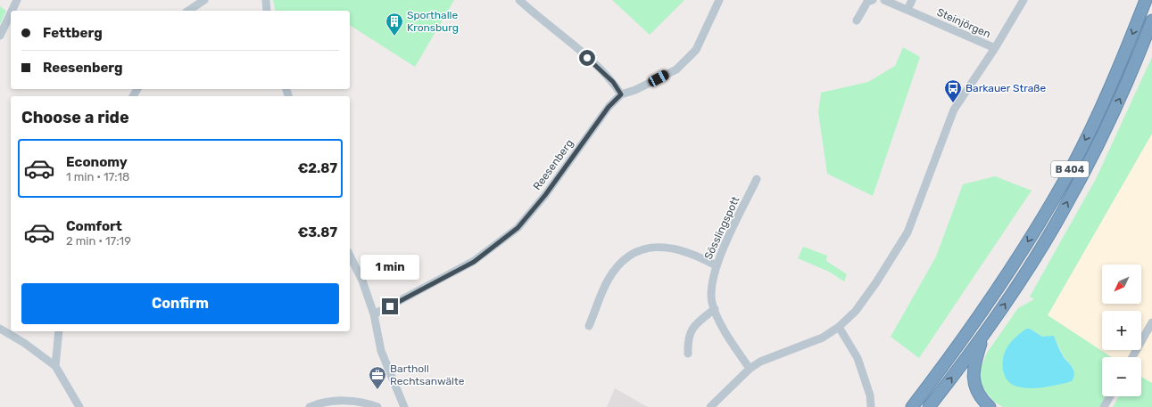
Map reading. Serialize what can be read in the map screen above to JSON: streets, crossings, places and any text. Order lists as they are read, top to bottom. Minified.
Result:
{"streets":{"highway":["B 404"],"street":["Steinjörgen","Reesenberg","Sösslingspott"]},"places":{"building":["Sporthalle Kronsburg"],"bus stop":["Barkauer Straße"],"office":["Bartholl Rechtsanwälte"]},"north":"bottom left","page":{"banner":["Fettberg","Reesenberg"],"heading":"Choose a ride","list":[{"name":"Economy","note":"1 min · 17:18","value":"€2.87"},{"name":"Comfort","note":"2 min · 17:19","value":"€3.87"}],"bubble":"1 min","map_buttons":["+","−"],"buttons":"Confirm"}}
